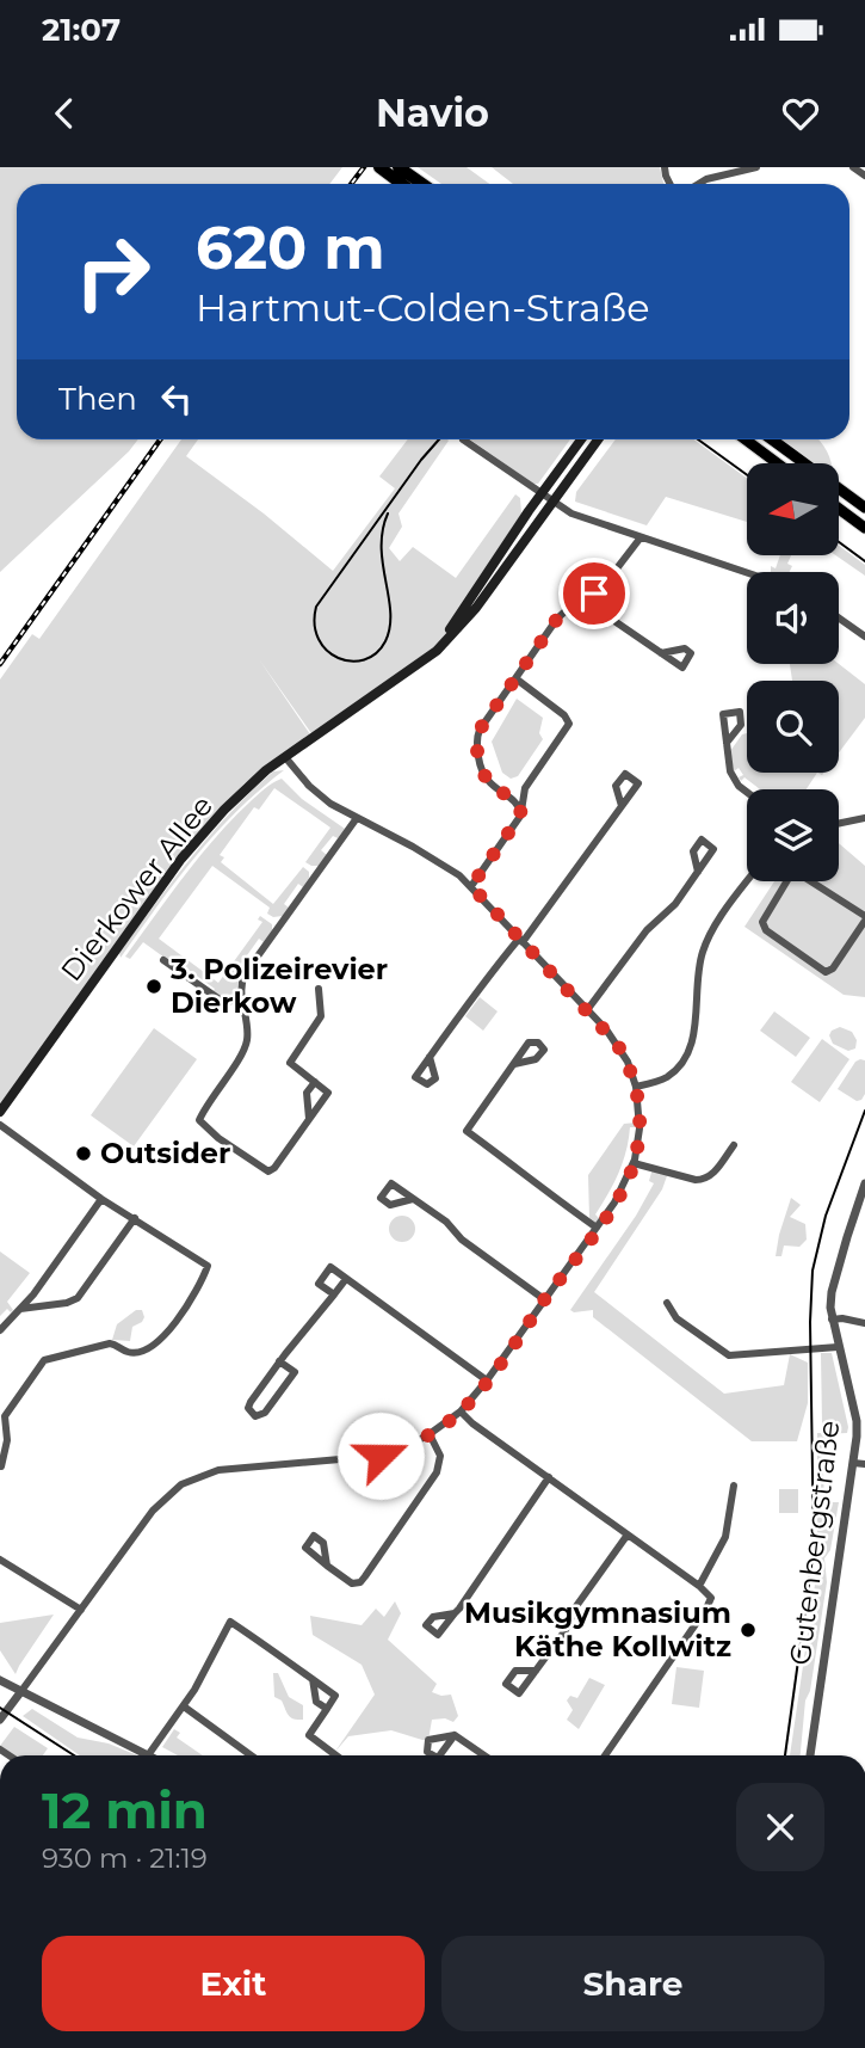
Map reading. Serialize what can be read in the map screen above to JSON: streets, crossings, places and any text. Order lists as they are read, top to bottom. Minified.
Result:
{"streets":{"main road":["Dierkower Allee"],"street":["Gutenbergstraße"]},"places":["3. Polizeirevier Dierkow","Outsider","Musikgymnasium Käthe Kollwitz"],"north":"left","page":{"status":"21:07","header":"Navio","turn":["620 m","Hartmut-Colden-Straße"],"then":"Then","heading":["12 min","930 m · 21:19"],"buttons":["Exit","Share"]}}
